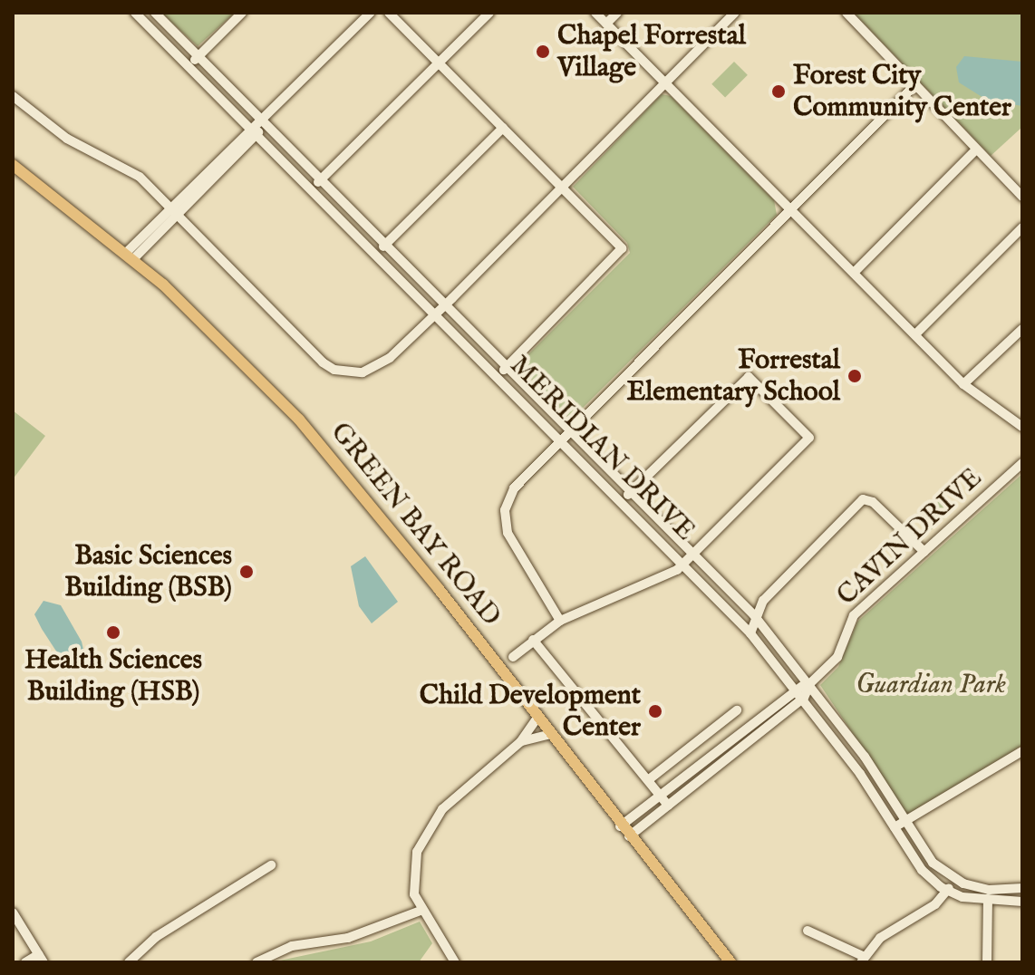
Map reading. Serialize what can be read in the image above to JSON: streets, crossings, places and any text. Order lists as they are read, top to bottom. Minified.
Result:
{"streets":{"main road":["GREEN BAY ROAD"],"street":["MERIDIAN DRIVE","CAVIN DRIVE"]},"crossings":[["MERIDIAN DRIVE","CAVIN DRIVE"],["GREEN BAY ROAD","CAVIN DRIVE"]],"parks":["Guardian Park"],"places":["Chapel Forrestal Village","Forest City Community Center","Forrestal Elementary School","Basic Sciences Building (BSB)","Health Sciences Building (HSB)","Child Development Center"]}
